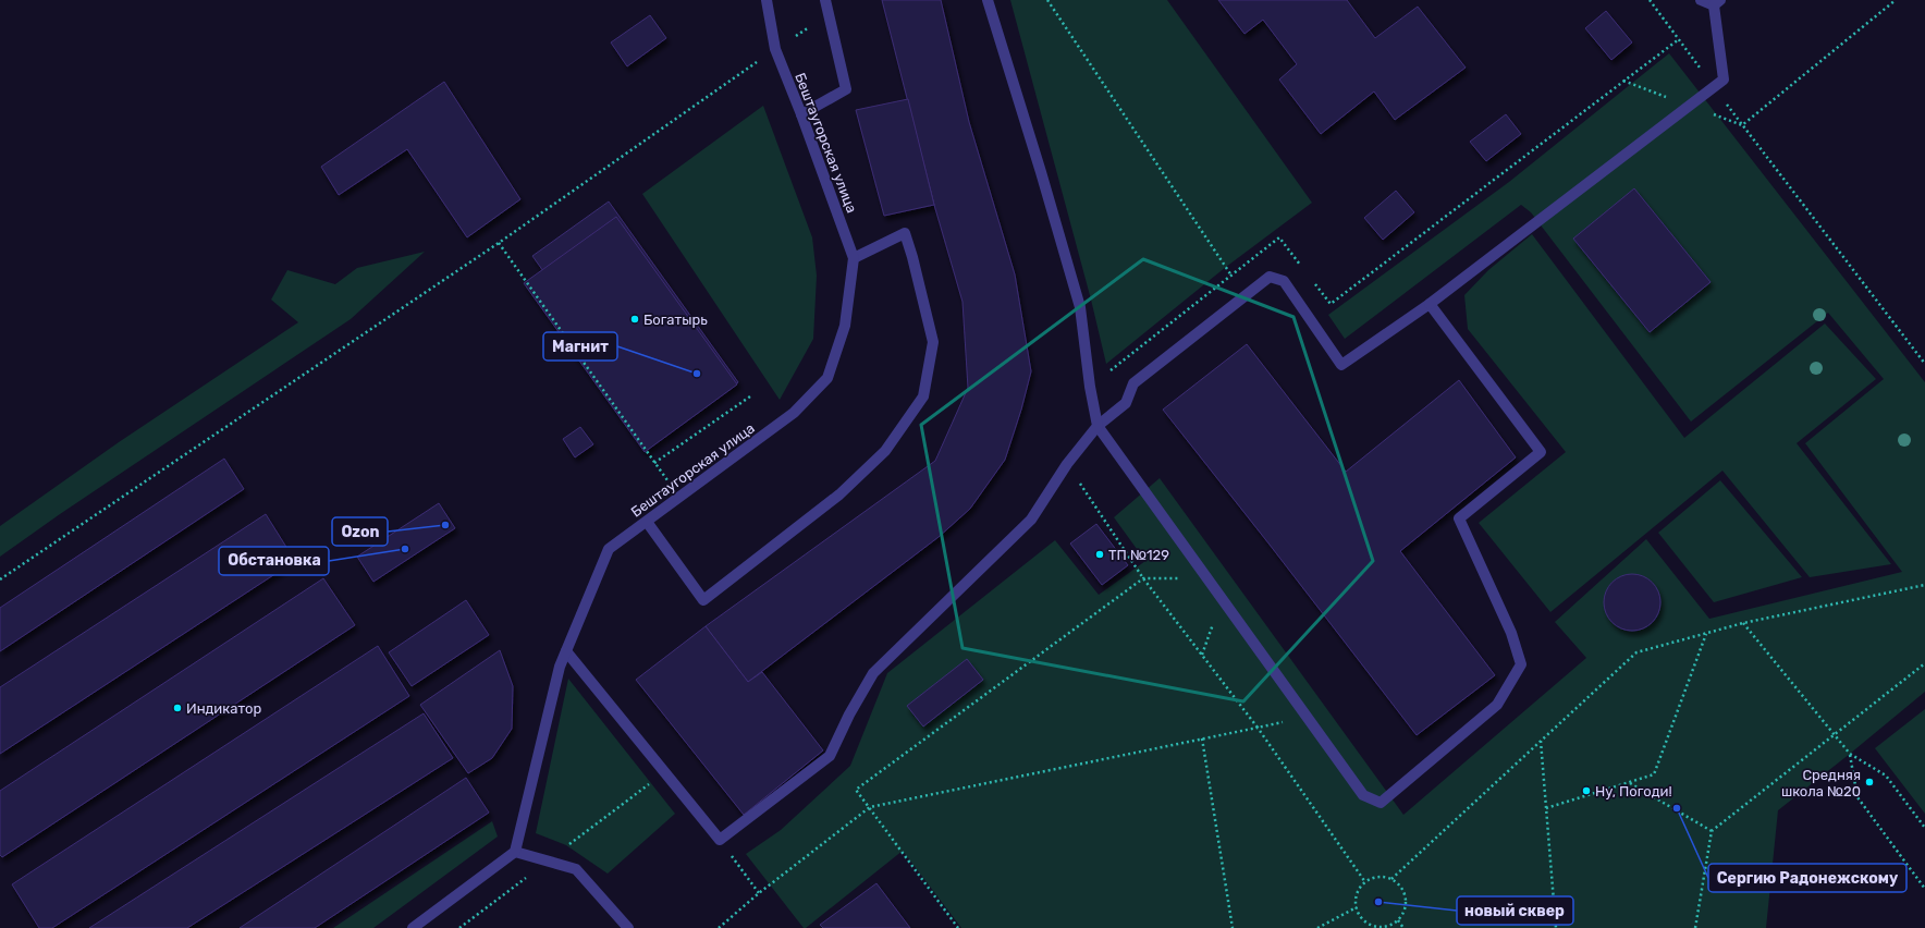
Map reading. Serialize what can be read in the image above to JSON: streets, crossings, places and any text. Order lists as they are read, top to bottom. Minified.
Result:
{"streets":{"street":["Бештаугорская улица"]},"places":["Богатырь","Магнит","Ozon","Обстановка","ТП №129","Индикатор","Средняя школа №20","Ну, Погоди!","Сергию Радонежскому","новый сквер"]}
